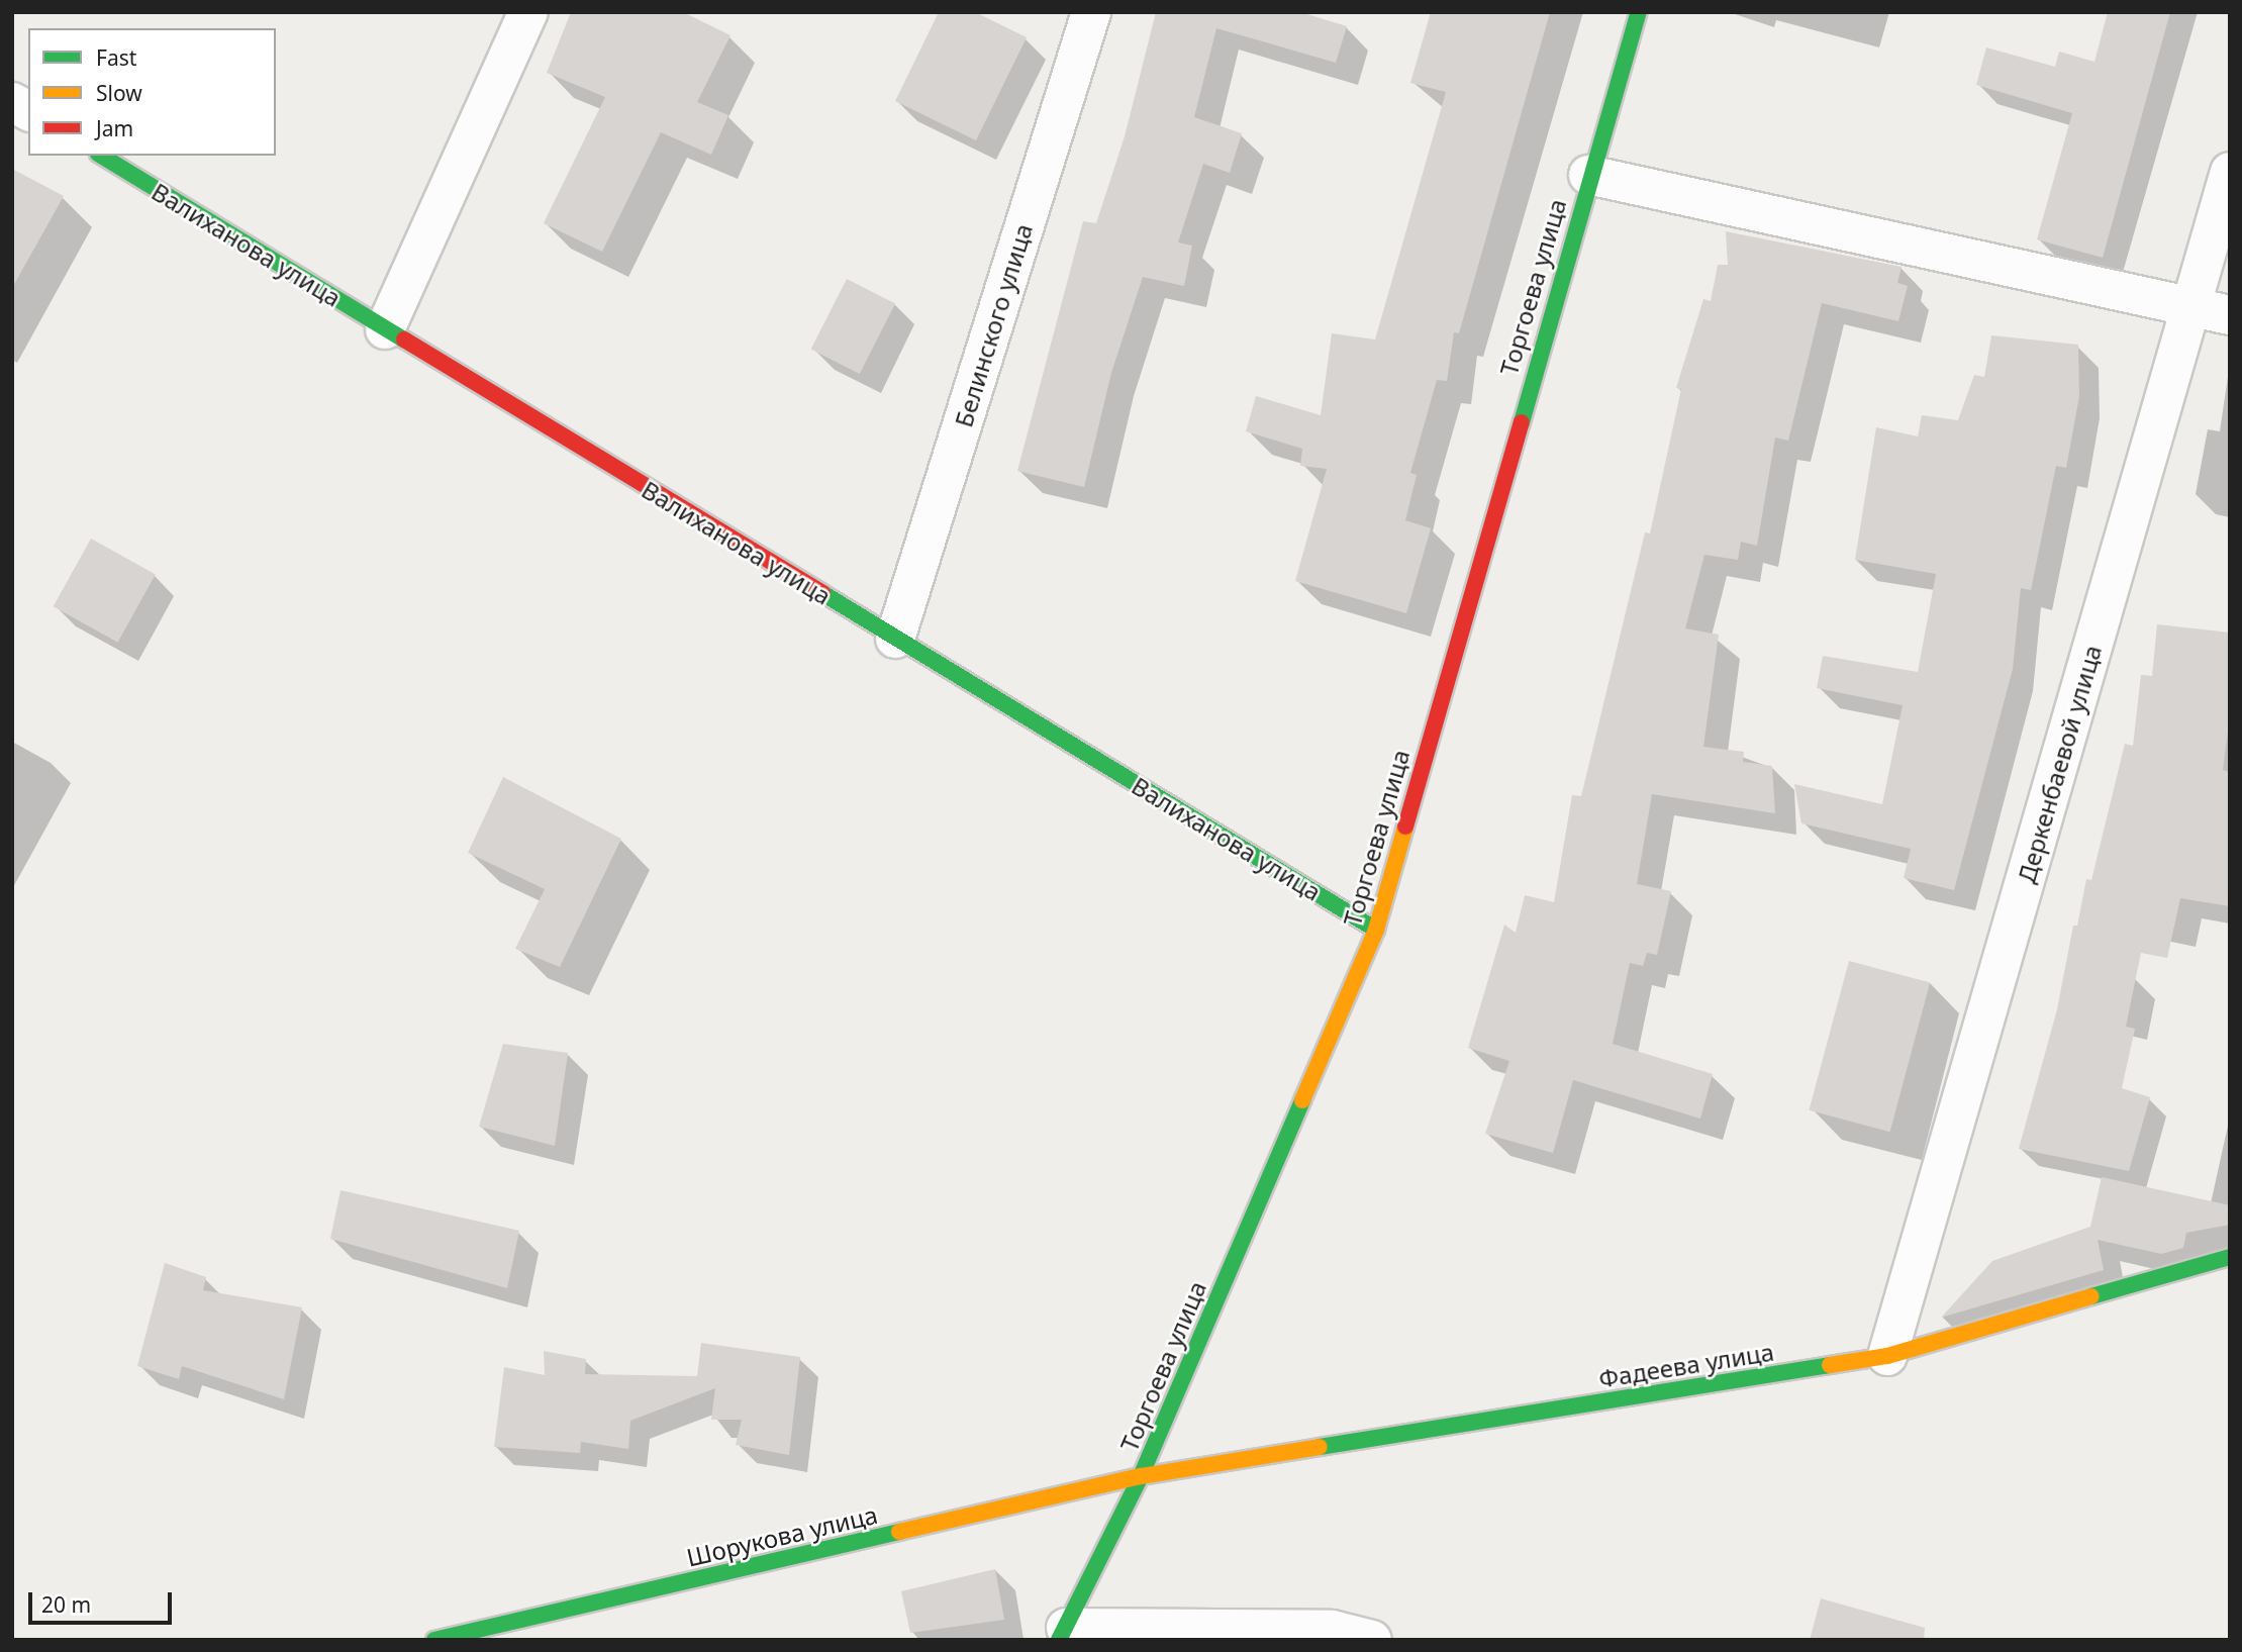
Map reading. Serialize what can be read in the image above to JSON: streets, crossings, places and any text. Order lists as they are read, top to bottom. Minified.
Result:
{"streets":{"street":["Валиханова улица","Торгоева улица","Белинского улица","Деркенбаевой улица","Фадеева улица","Шорукова улица"]},"crossings":[["Валиханова улица","Торгоева улица"],["Валиханова улица","Белинского улица"],["Торгоева улица","Фадеева улица"],["Торгоева улица","Шорукова улица"],["Деркенбаевой улица","Фадеева улица"],["Фадеева улица","Шорукова улица"]],"legend":["Fast","Slow","Jam"],"scale_bar":"20 m"}
